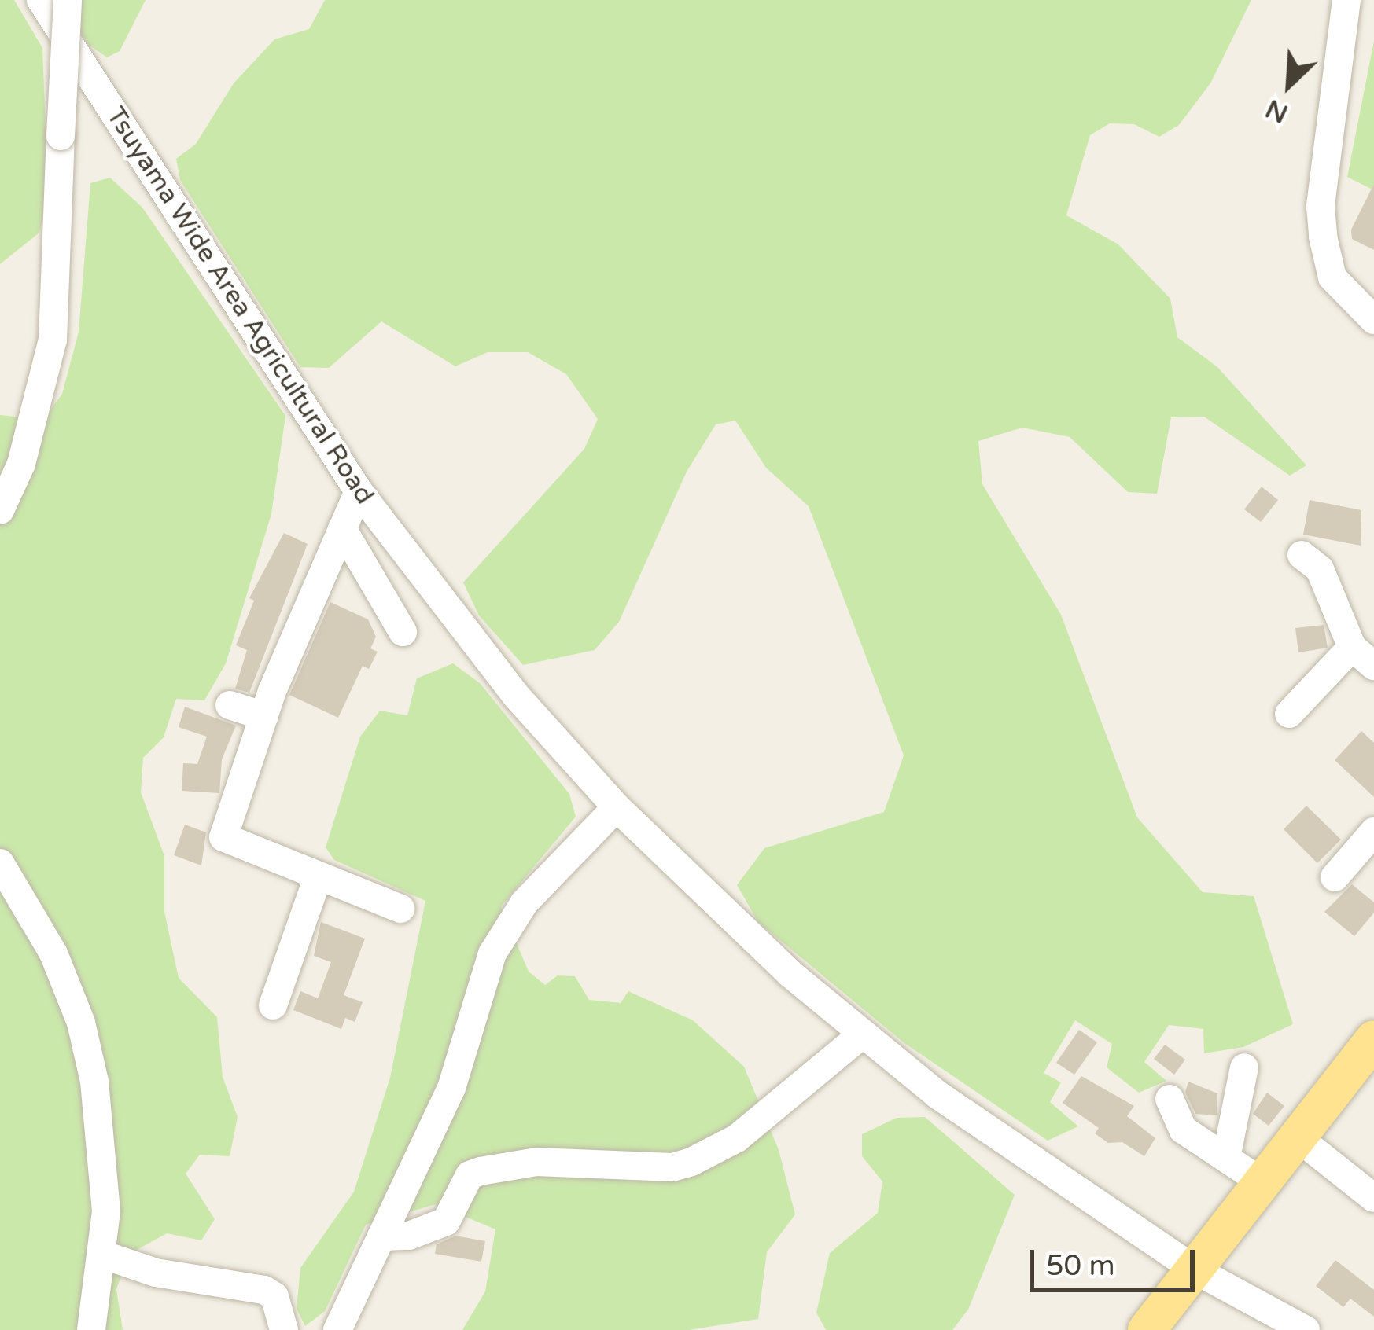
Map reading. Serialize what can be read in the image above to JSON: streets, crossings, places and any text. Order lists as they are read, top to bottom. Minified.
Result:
{"streets":{"street":["Tsuyama Wide Area Agricultural Road"]},"scale_bar":"50 m","north":"bottom left"}
